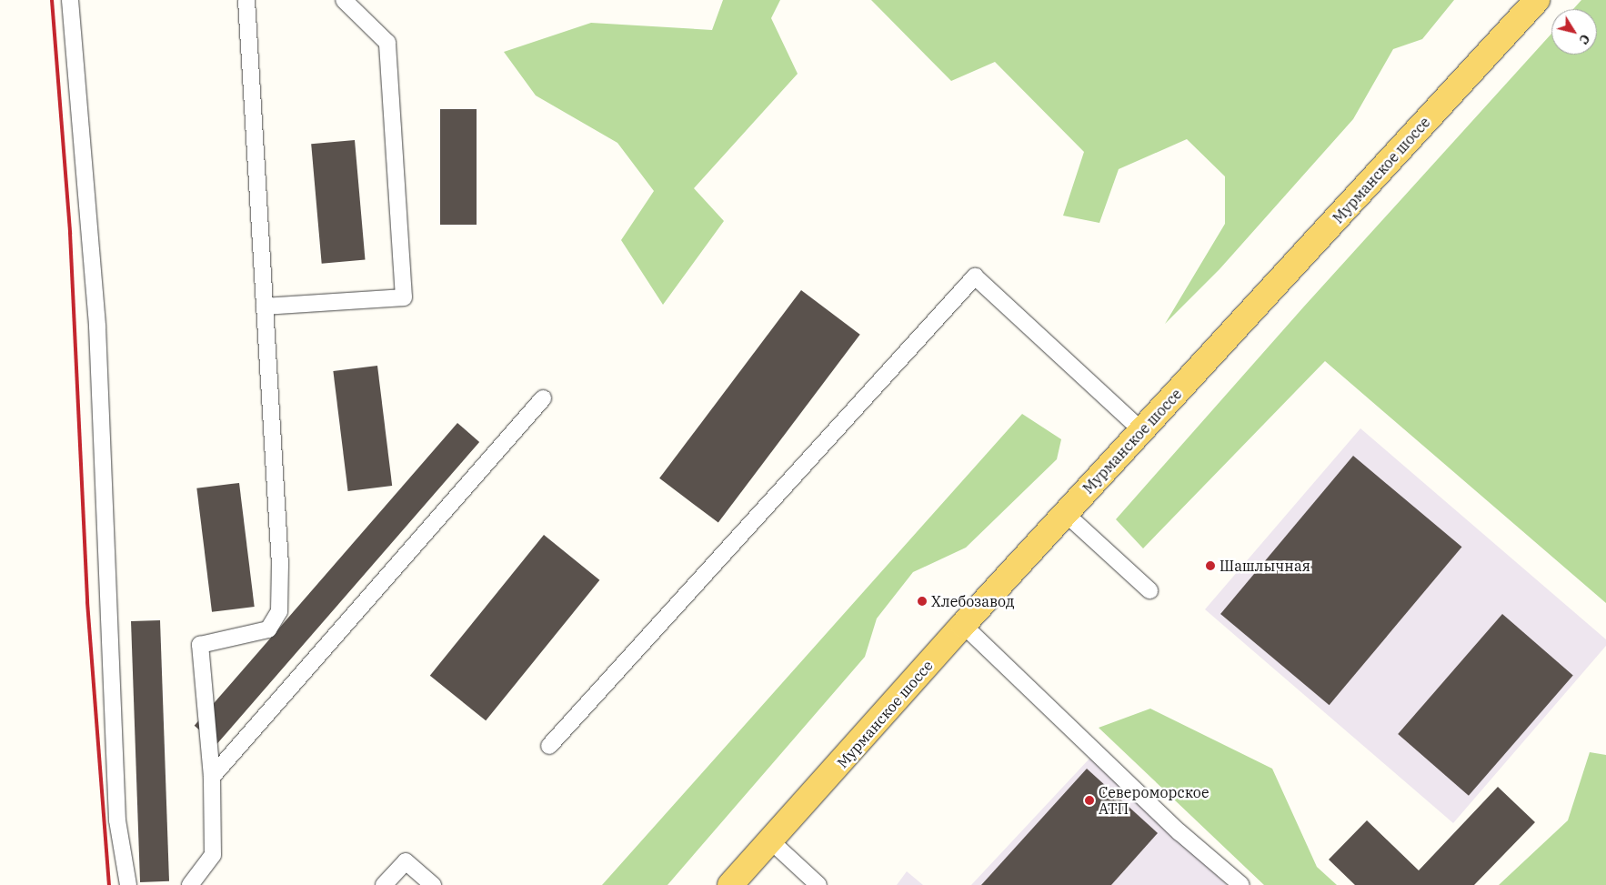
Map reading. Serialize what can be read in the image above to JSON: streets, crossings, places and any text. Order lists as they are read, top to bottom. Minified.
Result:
{"streets":{"main road":["Мурманское шоссе"]},"places":["Шашлычная","Хлебозавод","Североморское АТП"],"north":"bottom right"}
